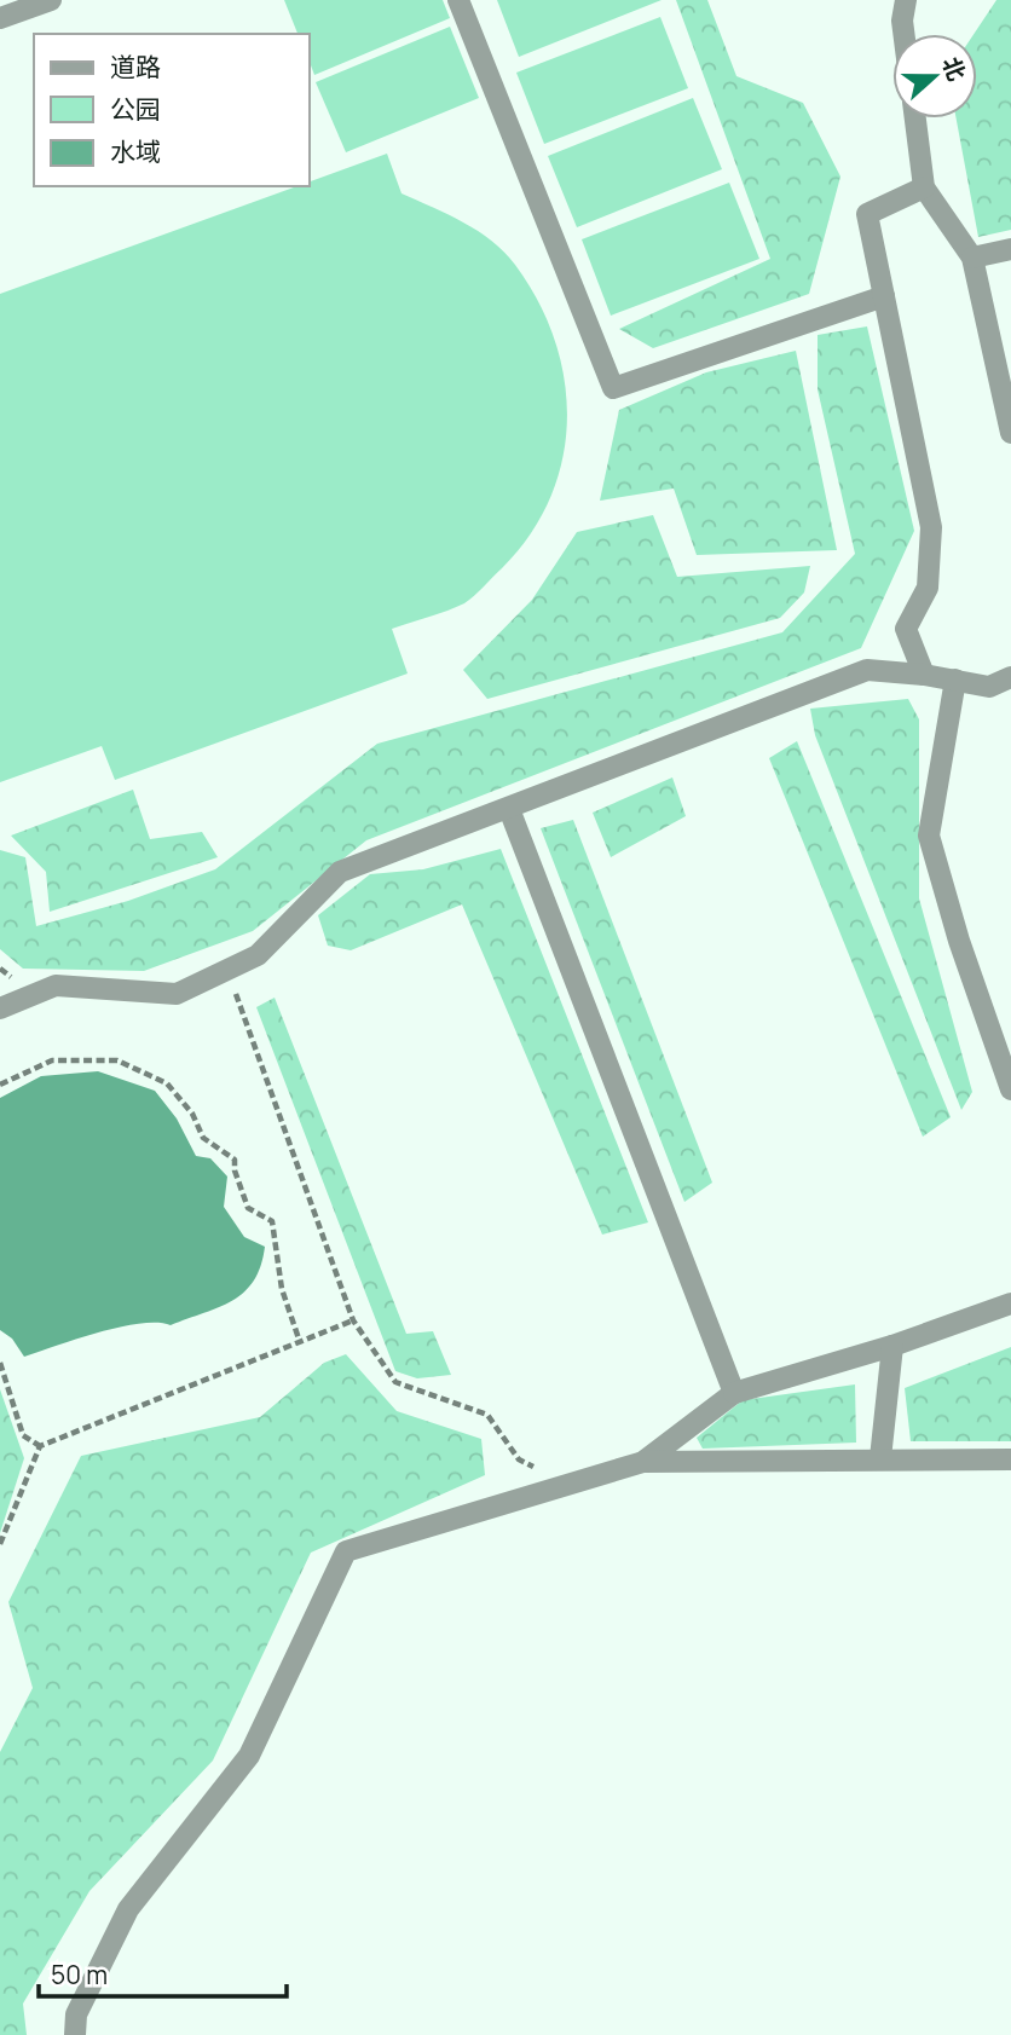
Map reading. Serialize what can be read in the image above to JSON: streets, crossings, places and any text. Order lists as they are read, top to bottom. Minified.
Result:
{"legend":["道路","公园","水域"],"scale_bar":"50 m","north":"right"}
